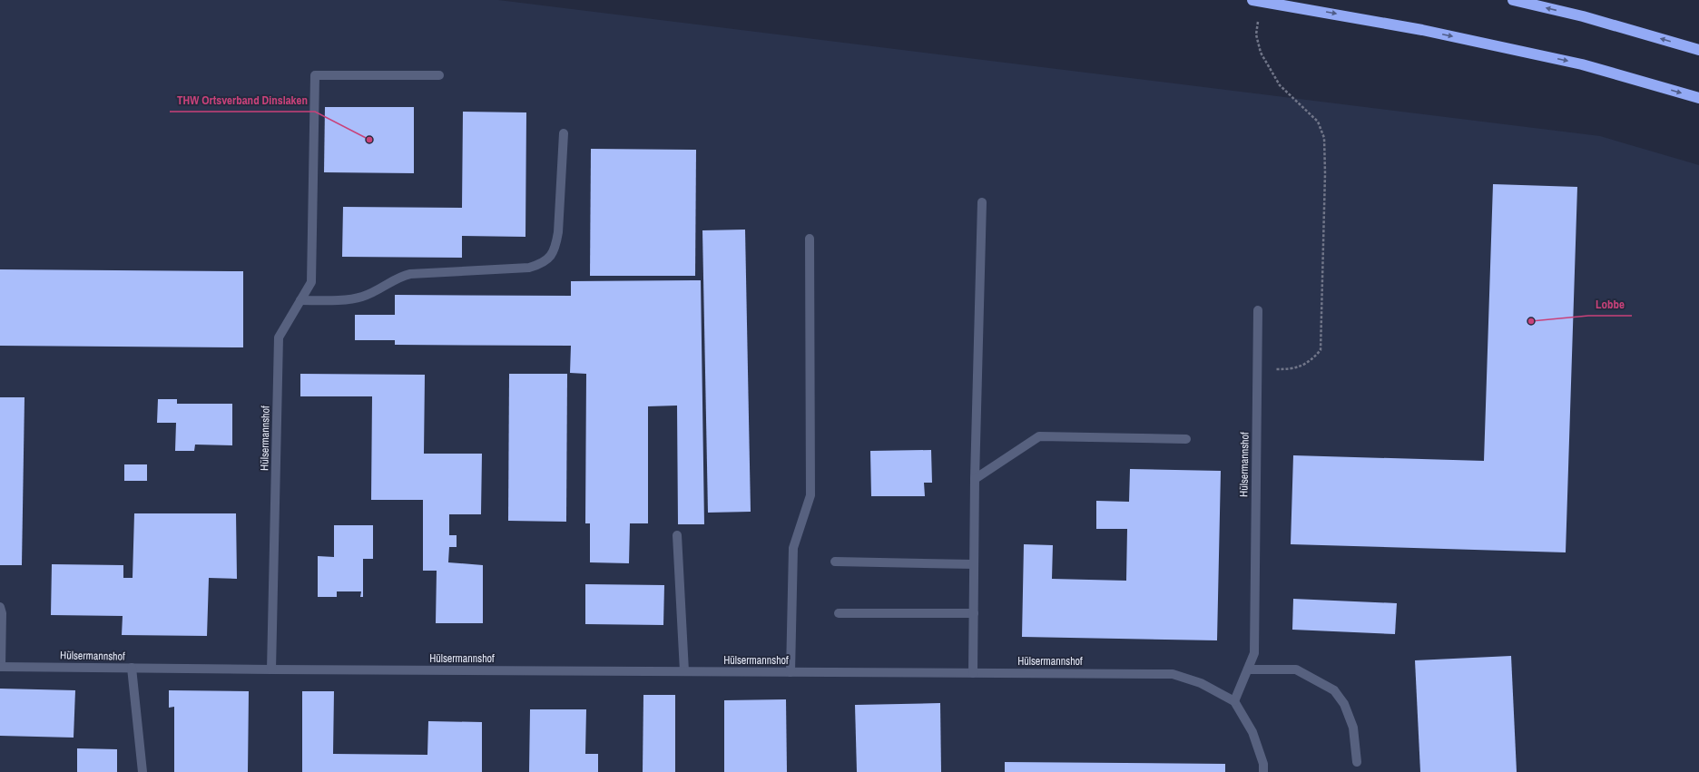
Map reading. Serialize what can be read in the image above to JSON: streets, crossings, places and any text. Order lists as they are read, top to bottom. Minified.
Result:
{"streets":{"street":["Hülsermannshof"]},"places":["THW Ortsverband Dinslaken","Lobbe"]}
